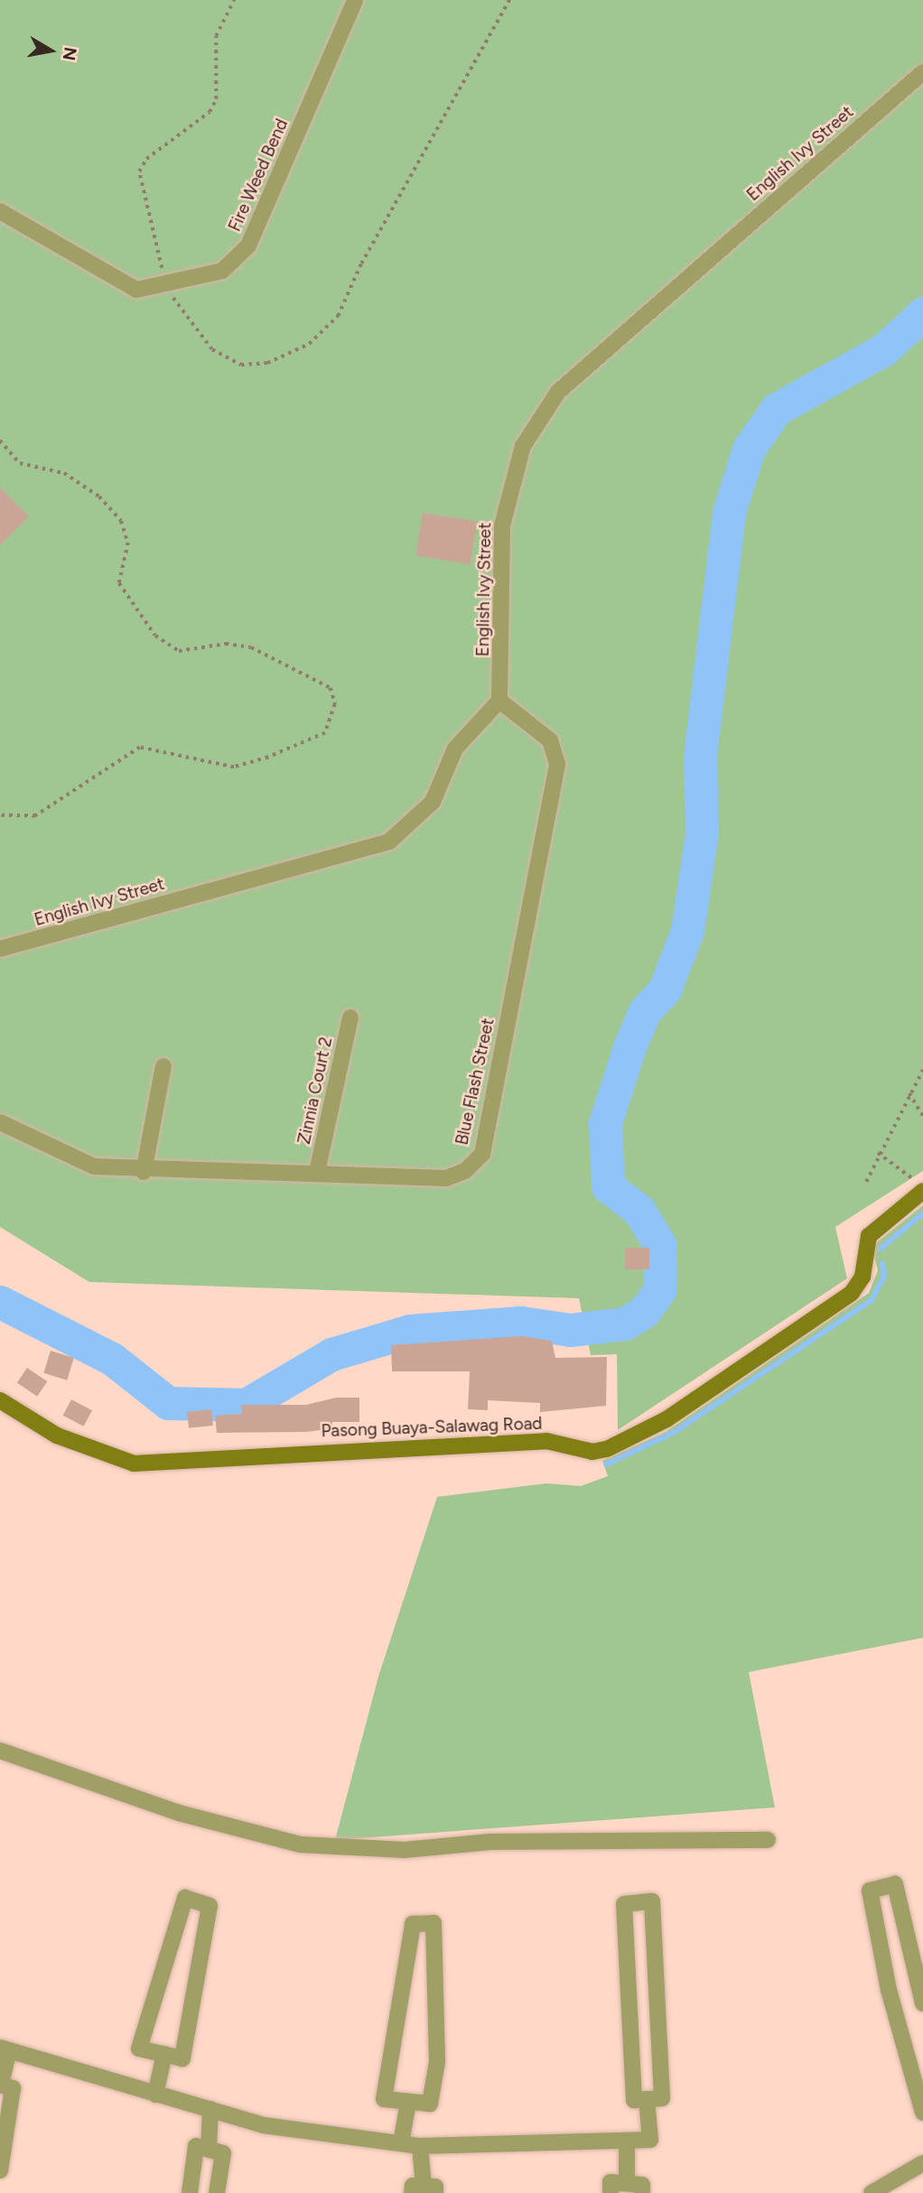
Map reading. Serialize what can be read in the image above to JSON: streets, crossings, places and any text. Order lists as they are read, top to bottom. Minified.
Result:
{"streets":{"street":["English Ivy Street","Fire Weed Bend","Blue Flash Street","Zinnia Court 2","Pasong Buaya-Salawag Road"]},"crossings":[["English Ivy Street","Blue Flash Street"],["Blue Flash Street","Zinnia Court 2"]],"north":"right"}
